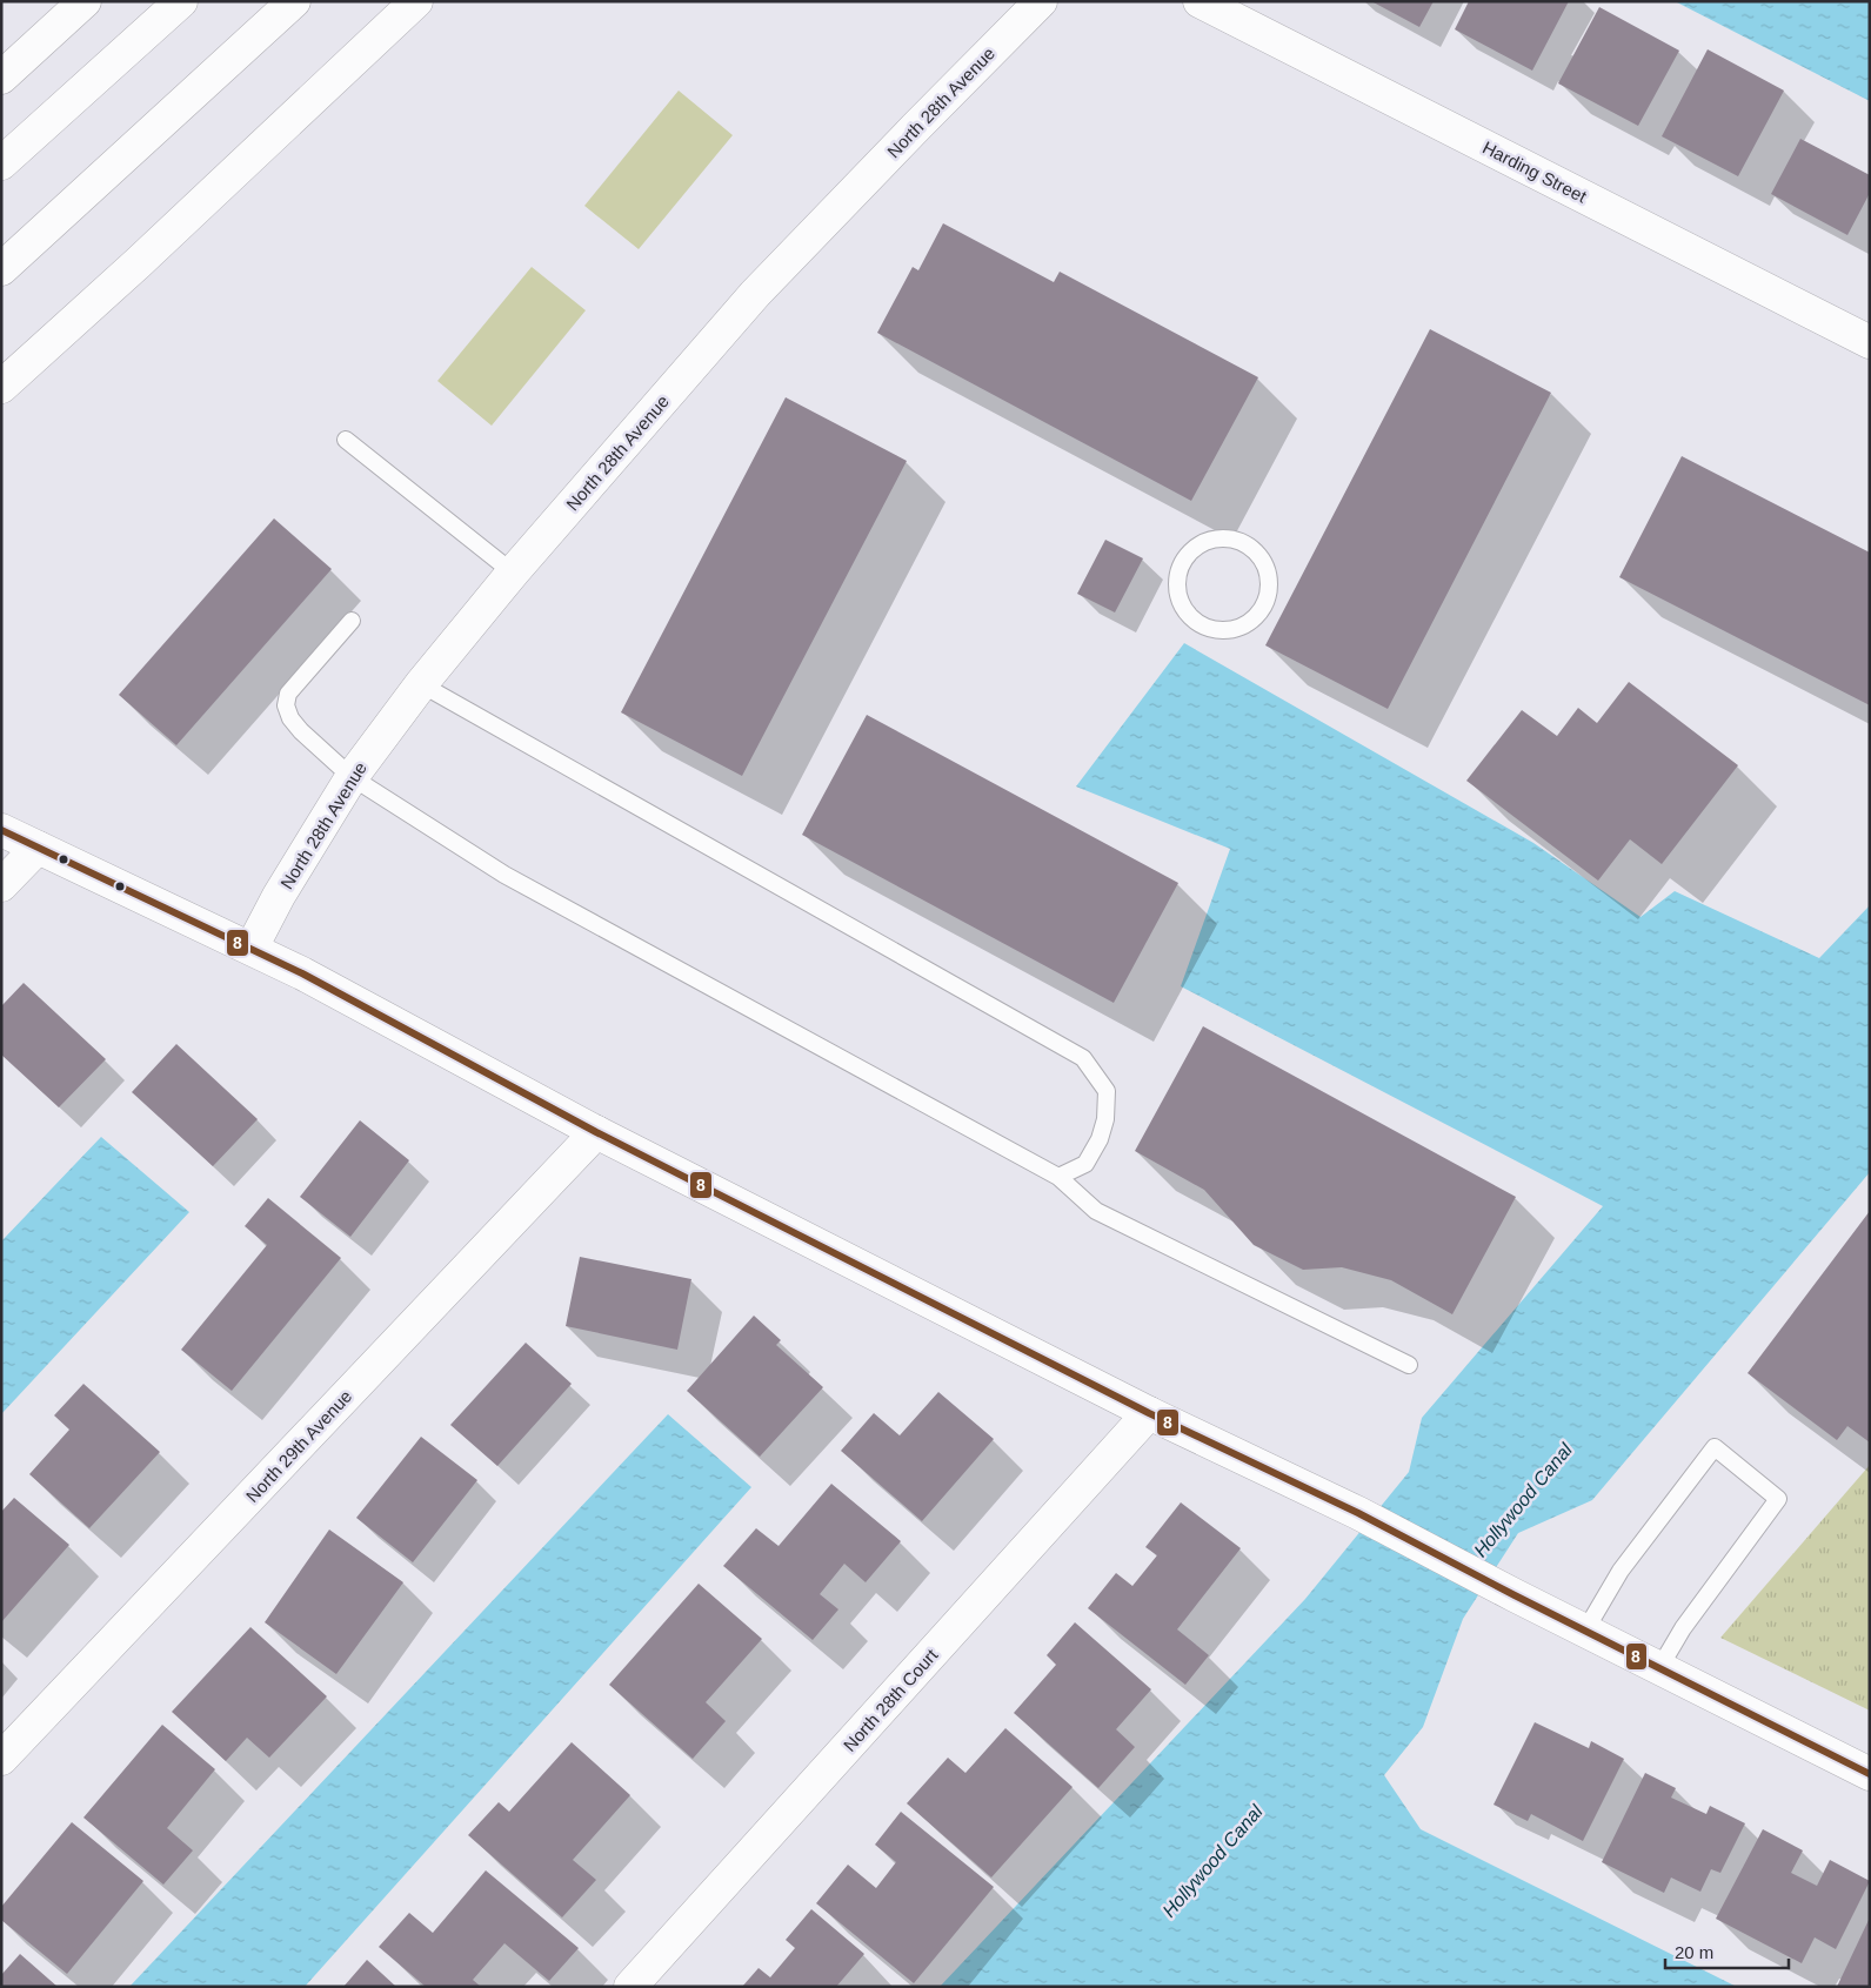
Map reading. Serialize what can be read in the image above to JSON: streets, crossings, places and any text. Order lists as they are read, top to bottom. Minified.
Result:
{"streets":{"main road":["North 28th Avenue","Harding Street","North 29th Avenue","North 28th Court"]},"water":["Hollywood Canal"],"lines":["transit line 8"],"scale_bar":"20 m"}
